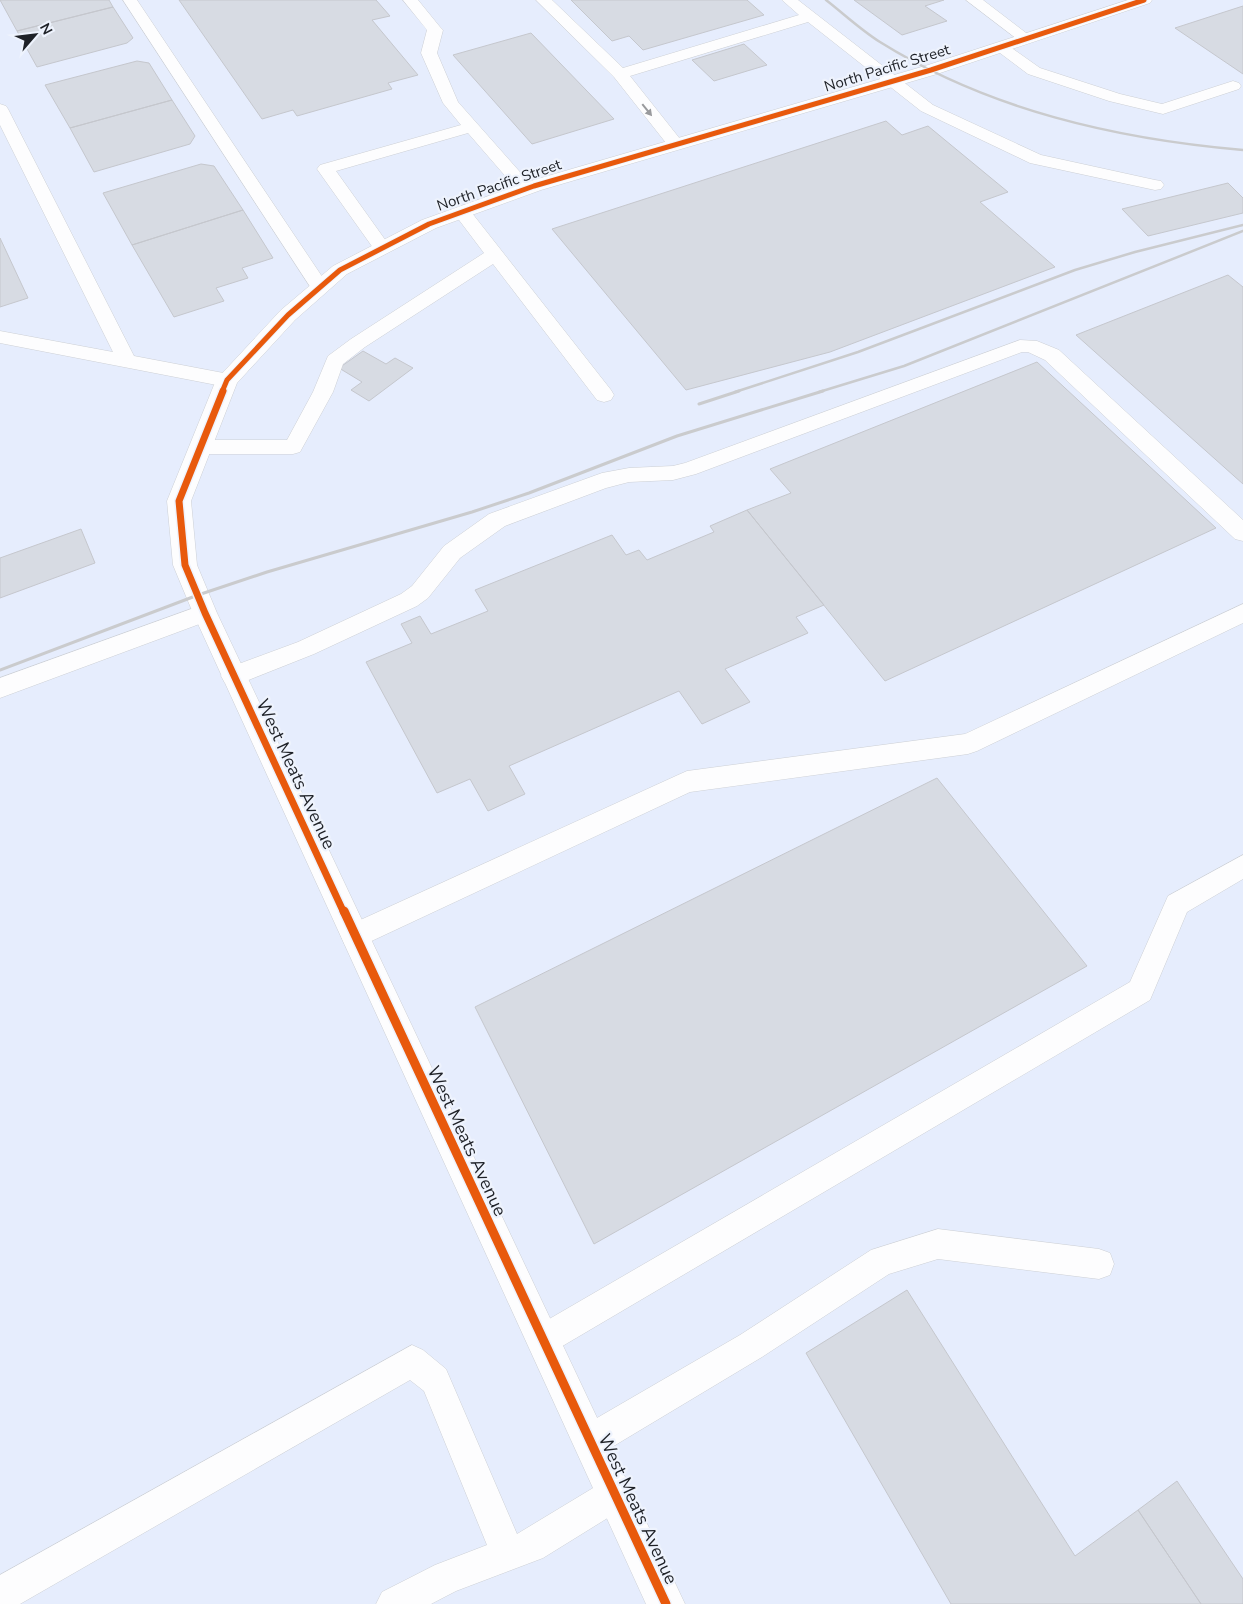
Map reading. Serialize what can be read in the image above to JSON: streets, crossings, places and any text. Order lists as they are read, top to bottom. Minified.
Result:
{"streets":{"street":["North Pacific Street","West Meats Avenue"]},"crossings":[["North Pacific Street","West Meats Avenue"]],"north":"top right"}
